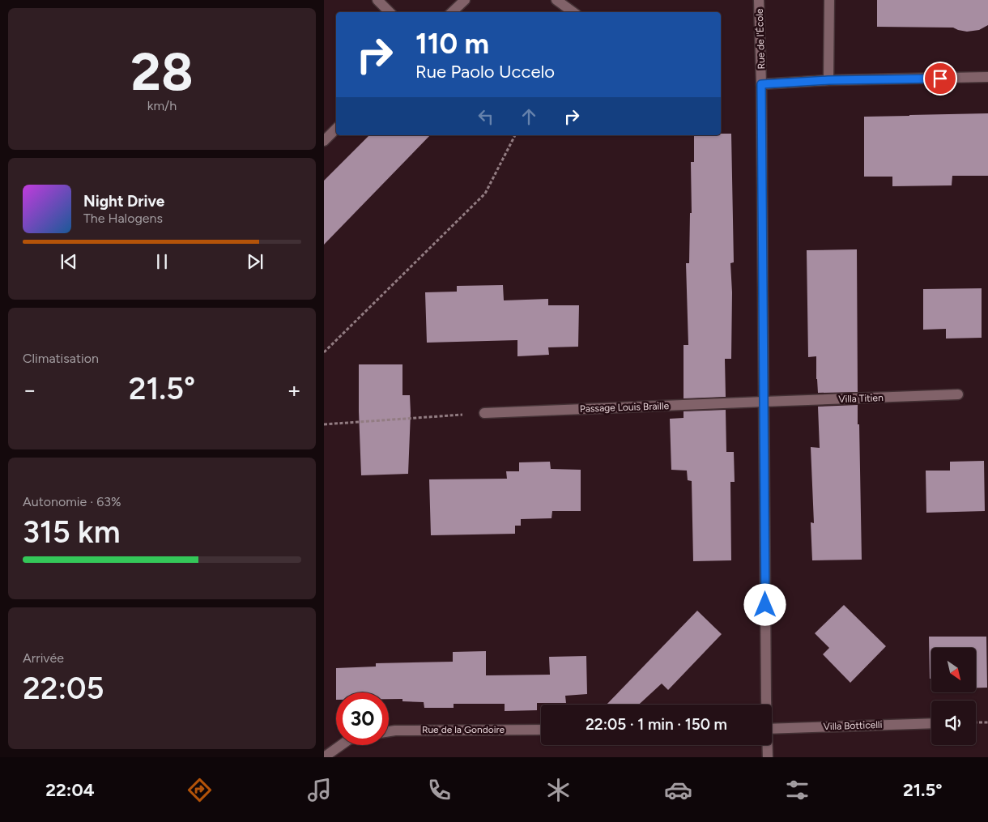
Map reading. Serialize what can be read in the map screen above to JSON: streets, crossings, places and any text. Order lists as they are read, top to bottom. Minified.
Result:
{"streets":{"street":["Rue de l'École","Villa Titien","Passage Louis Braille","Villa Botticelli","Rue de la Gondoire"]},"crossings":[["Rue de l'École","Villa Titien"],["Rue de l'École","Passage Louis Braille"],["Villa Titien","Passage Louis Braille"]],"north":"bottom right","page":{"tile":[["28","km/h"],"Climatisation",["Autonomie · 63%","315 km"],["Arrivée","22:05"]],"turn":["110 m","Rue Paolo Uccelo"],"song":["Night Drive","The Halogens"],"heat":["−","21.5°","+"],"limit":"30","trip":"22:05 · 1 min · 150 m","tabs":["22:04","21.5°"]}}
